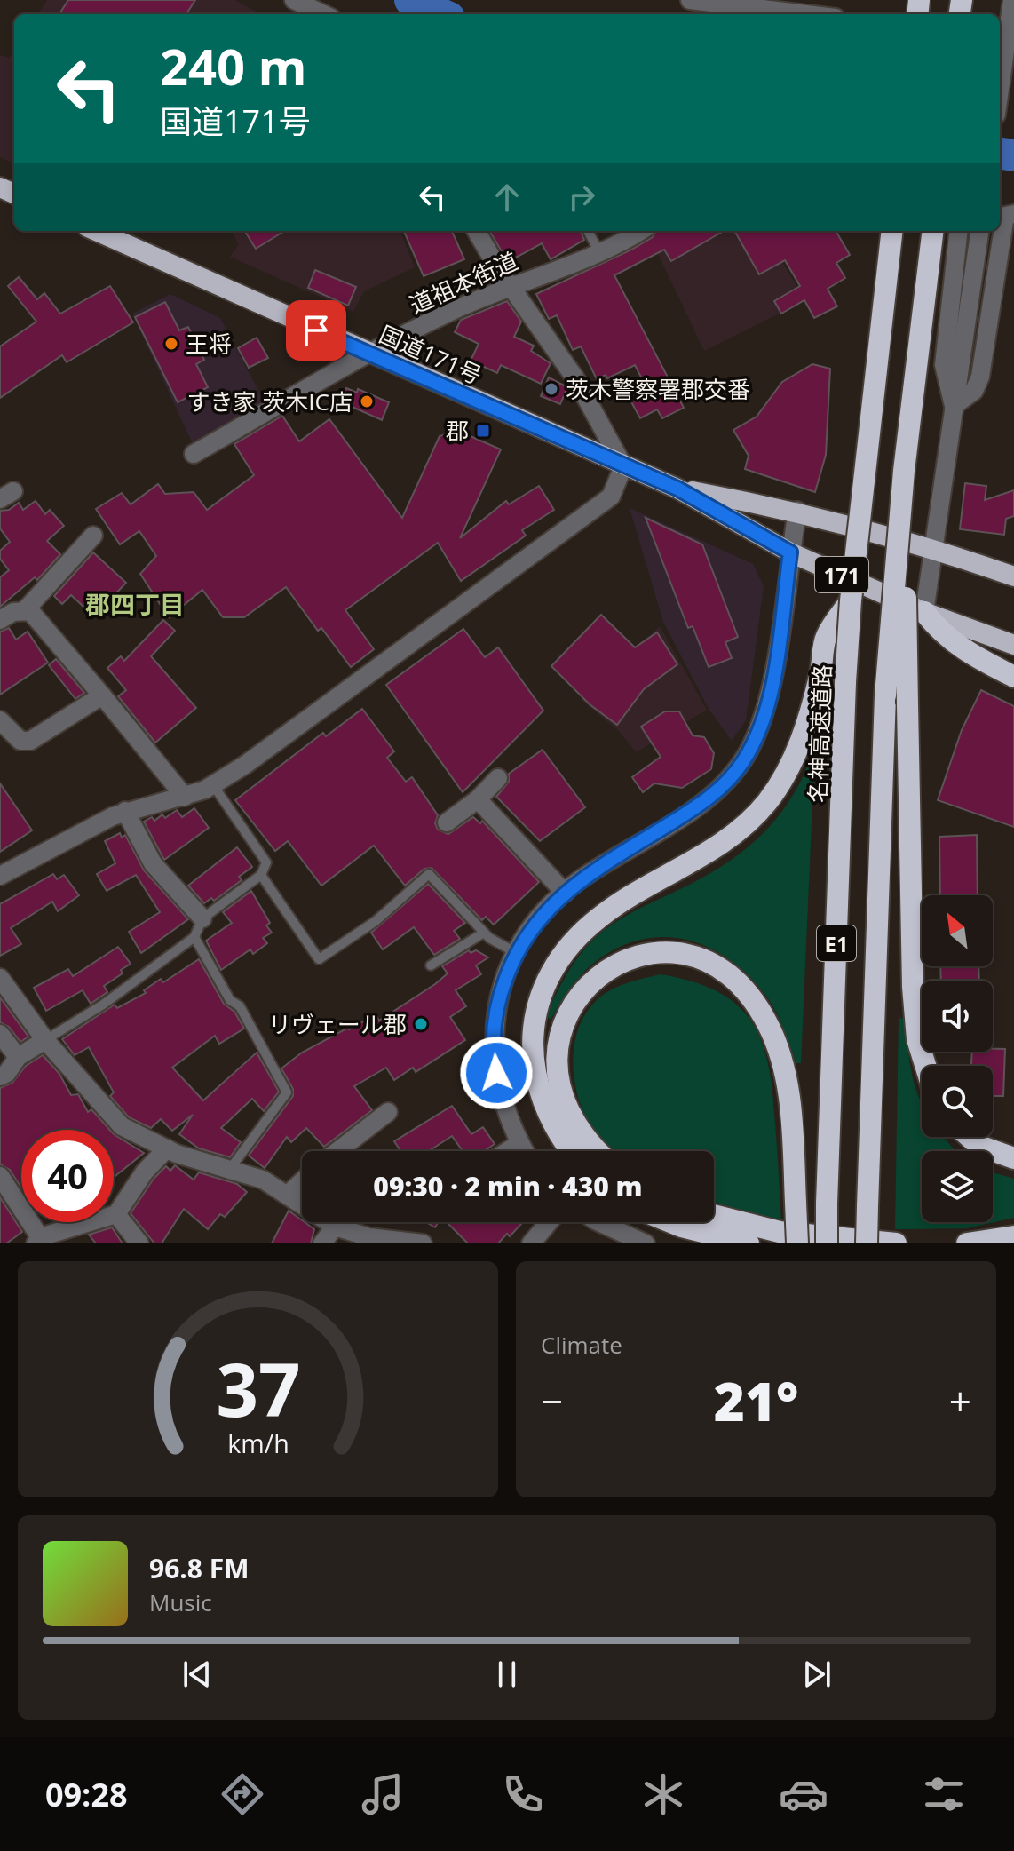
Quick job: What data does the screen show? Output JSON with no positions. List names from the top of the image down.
{
  "streets": {
    "highway": [
      "国道171号",
      "171",
      "名神高速道路",
      "E1"
    ],
    "street": ["道祖本街道"]
  },
  "crossings": [
    ["道祖本街道", "国道171号"]
  ],
  "districts": ["郡四丁目"],
  "places": {
    "other": [
      "王将",
      "茨木警察署郡交番",
      "すき家 茨木IC店",
      "リヴェール郡"
    ],
    "transit": ["郡"]
  },
  "north": "top left",
  "page": {
    "turn": ["240 m", "国道171号"],
    "limit": "40",
    "trip": "09:30 · 2 min · 430 m",
    "tile": "Climate",
    "heat": ["−", "21°", "+"],
    "song": ["96.8 FM", "Music"],
    "tabs": "09:28",
    "gauge": ["37", "km/h"]
  }
}
